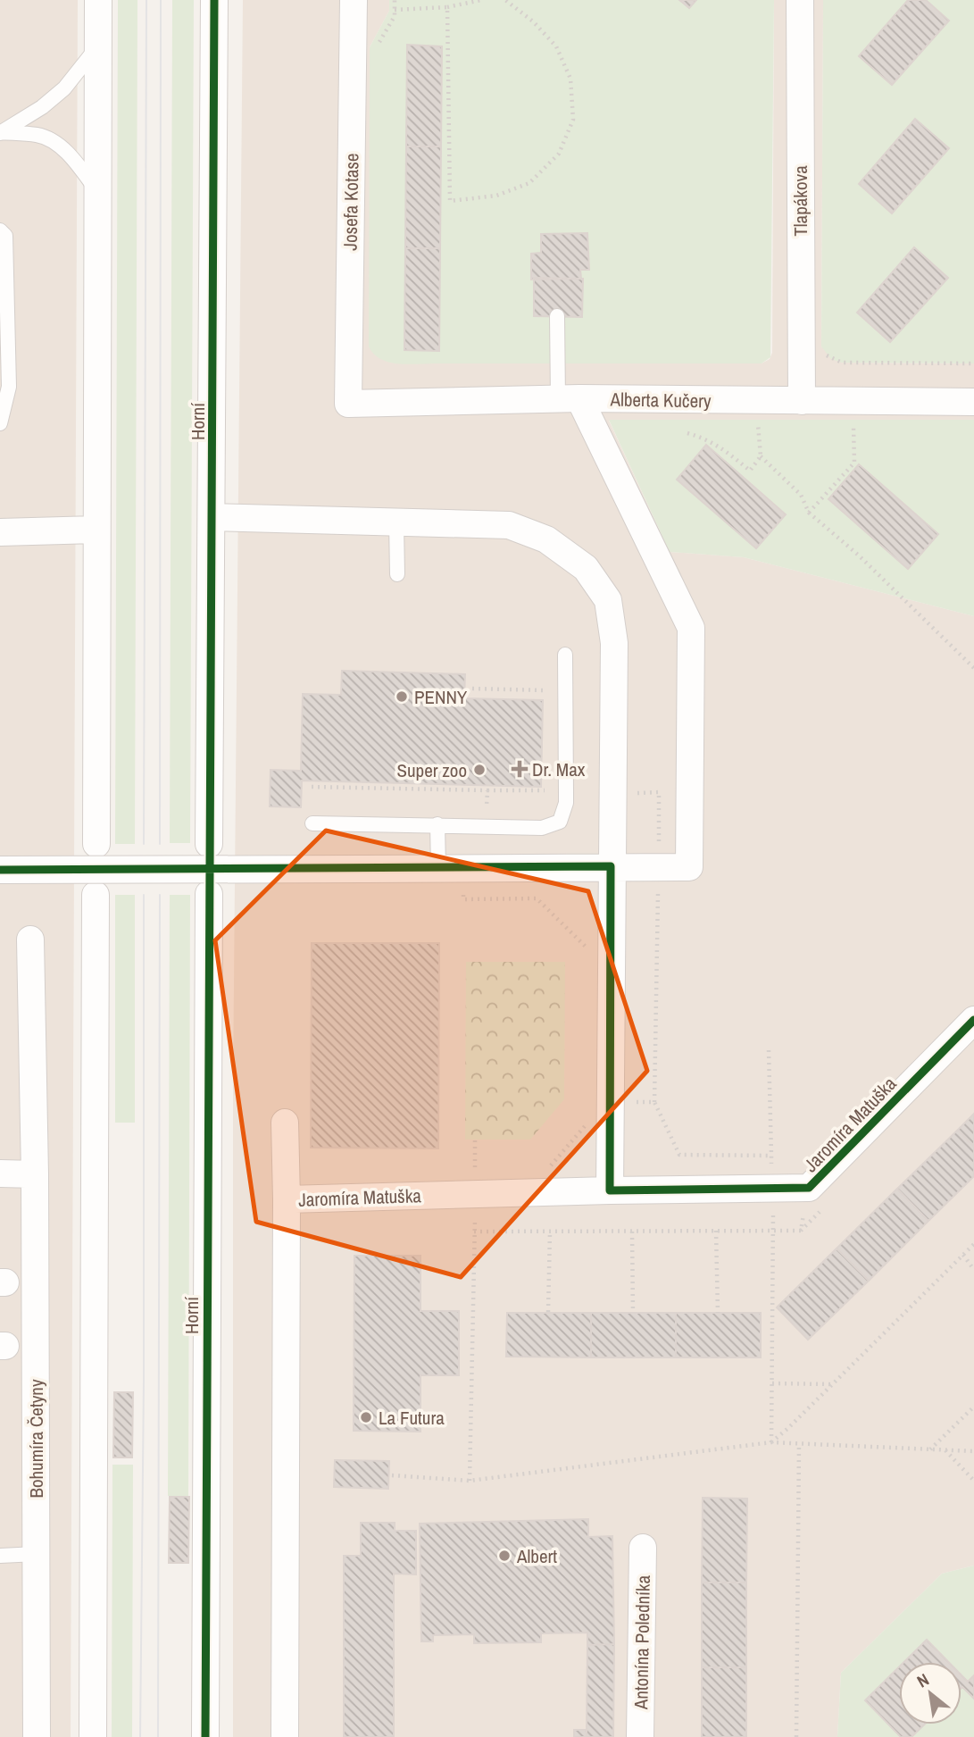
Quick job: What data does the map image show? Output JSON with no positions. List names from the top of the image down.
{
  "streets": {
    "street": [
      "Tlapákova",
      "Josefa Kotase",
      "Alberta Kučery",
      "Horní",
      "Jaromíra Matuška",
      "Bohumíra Četyny",
      "Antonína Poledníka"
    ]
  },
  "crossings": [
    ["Tlapákova", "Alberta Kučery"],
    ["Josefa Kotase", "Alberta Kučery"]
  ],
  "places": {
    "other": [
      "PENNY",
      "Super zoo",
      "La Futura",
      "Albert"
    ],
    "health": ["Dr. Max"]
  },
  "north": "top left"
}
